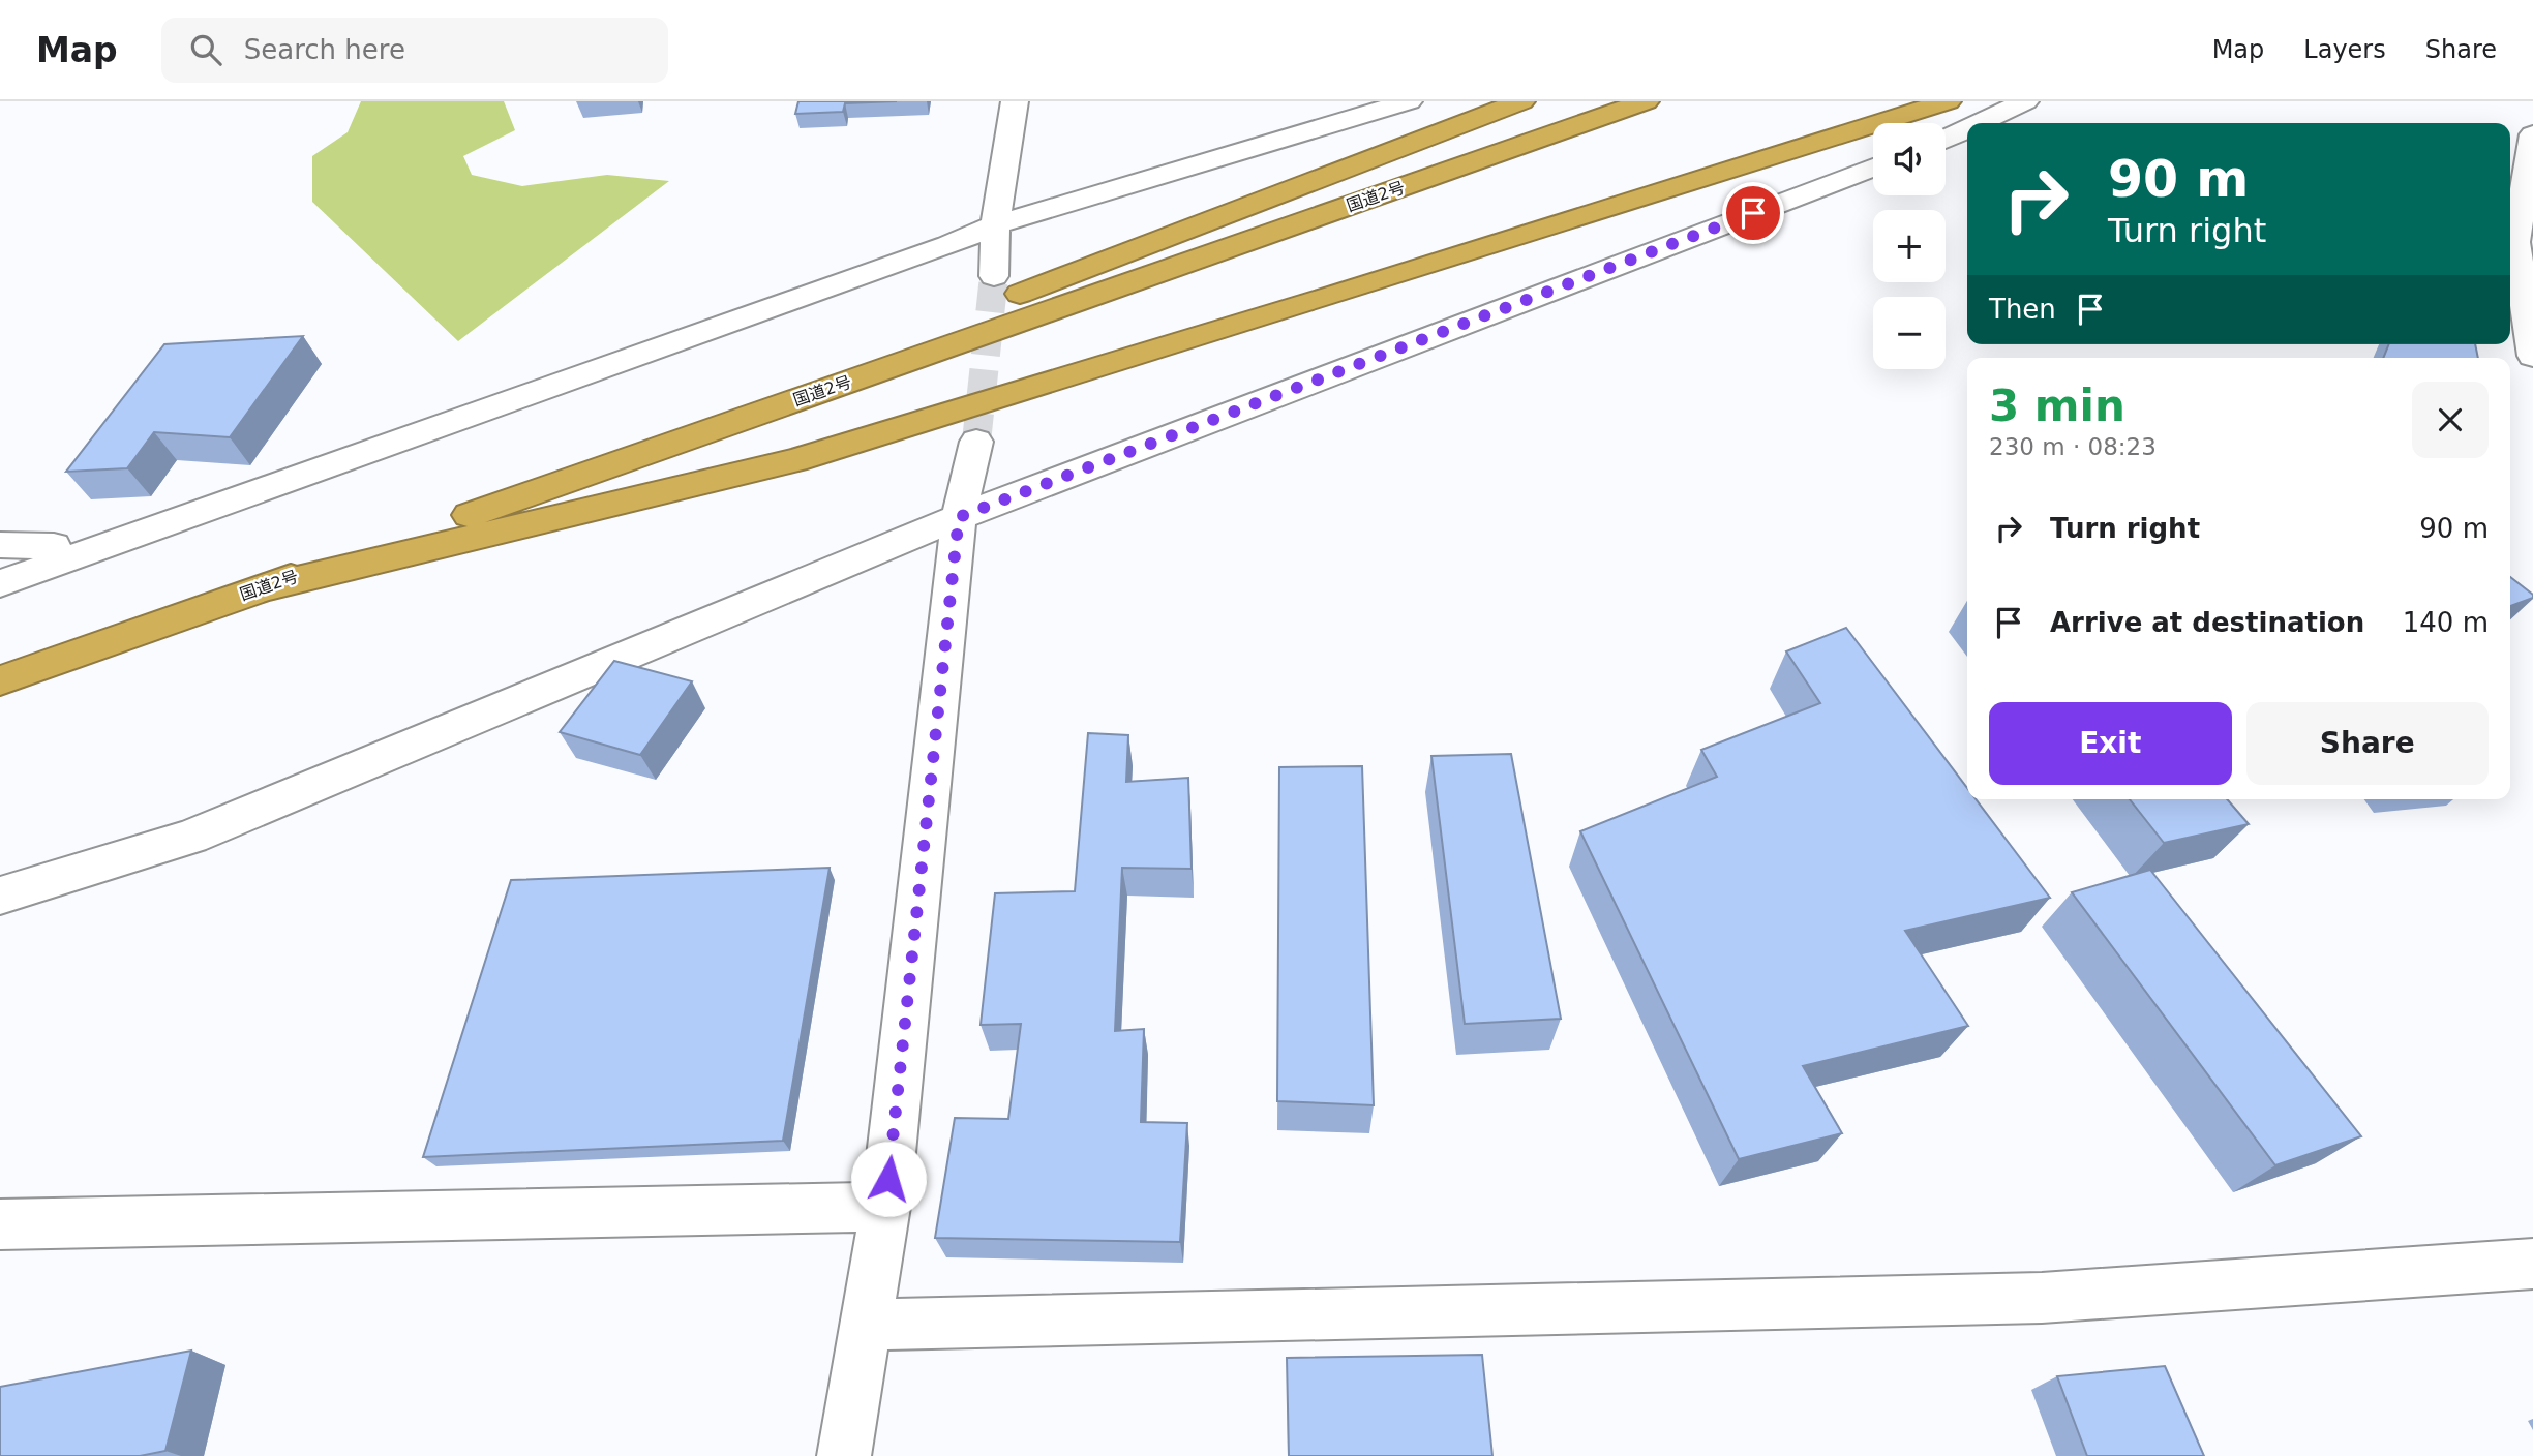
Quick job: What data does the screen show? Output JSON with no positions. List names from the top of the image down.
{
  "streets": {
    "highway": ["国道2号"]
  },
  "page": {
    "header": "Map",
    "search": "Search here",
    "nav": ["Map", "Layers", "Share"],
    "map_buttons": ["+", "−"],
    "turn": ["90 m", "Turn right"],
    "then": "Then",
    "heading": ["3 min", "230 m · 08:23"],
    "list": [
      {
        "name": "Turn right",
        "value": "90 m"
      },
      {
        "name": "Arrive at destination",
        "value": "140 m"
      }
    ],
    "buttons": ["Exit", "Share"]
  }
}
